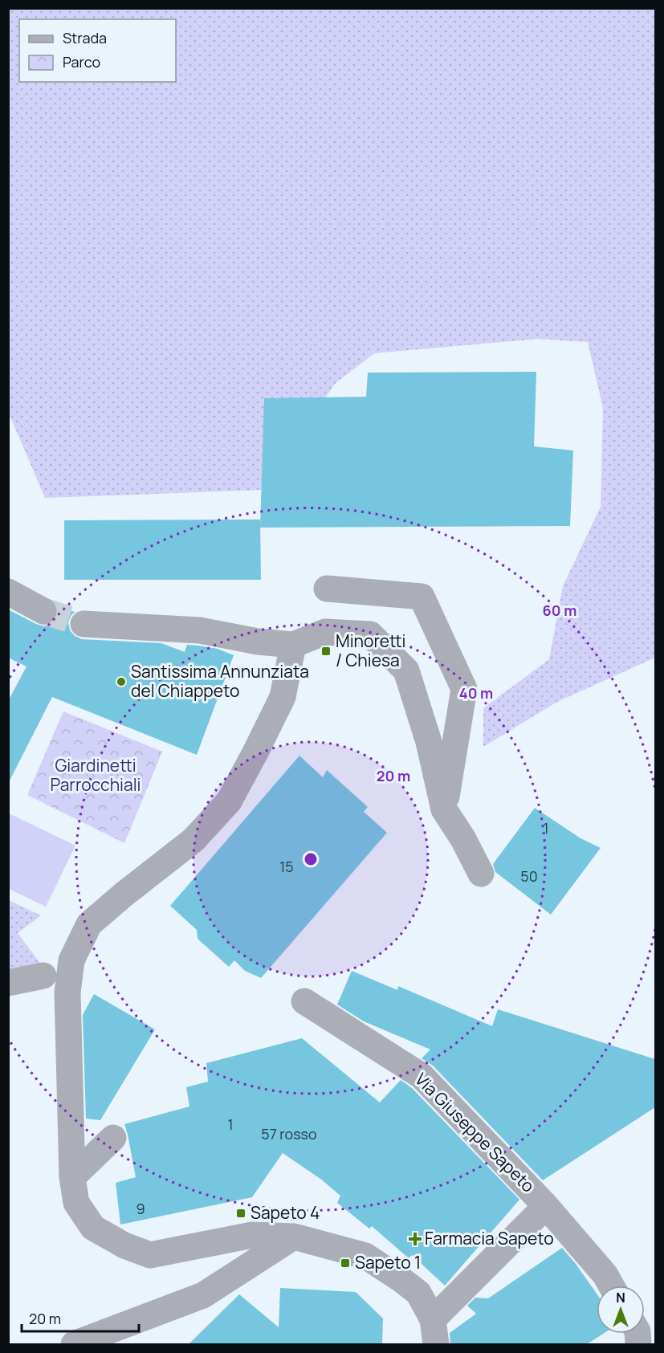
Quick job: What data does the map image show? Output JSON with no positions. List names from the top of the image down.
{
  "streets": {
    "street": ["Via Giuseppe Sapeto"]
  },
  "parks": ["Giardinetti Parrocchiali"],
  "places": {
    "transit": ["Minoretti / Chiesa", "Sapeto 4", "Sapeto 1"],
    "other": ["Santissima Annunziata del Chiappeto"],
    "health": ["Farmacia Sapeto"]
  },
  "house_numbers": [
    "1",
    "15",
    "50",
    "1",
    "57 rosso",
    "9"
  ],
  "legend": ["Strada", "Parco"],
  "scale_bar": "20 m",
  "north": "top",
  "rings": ["60 m", "40 m", "20 m"]
}
